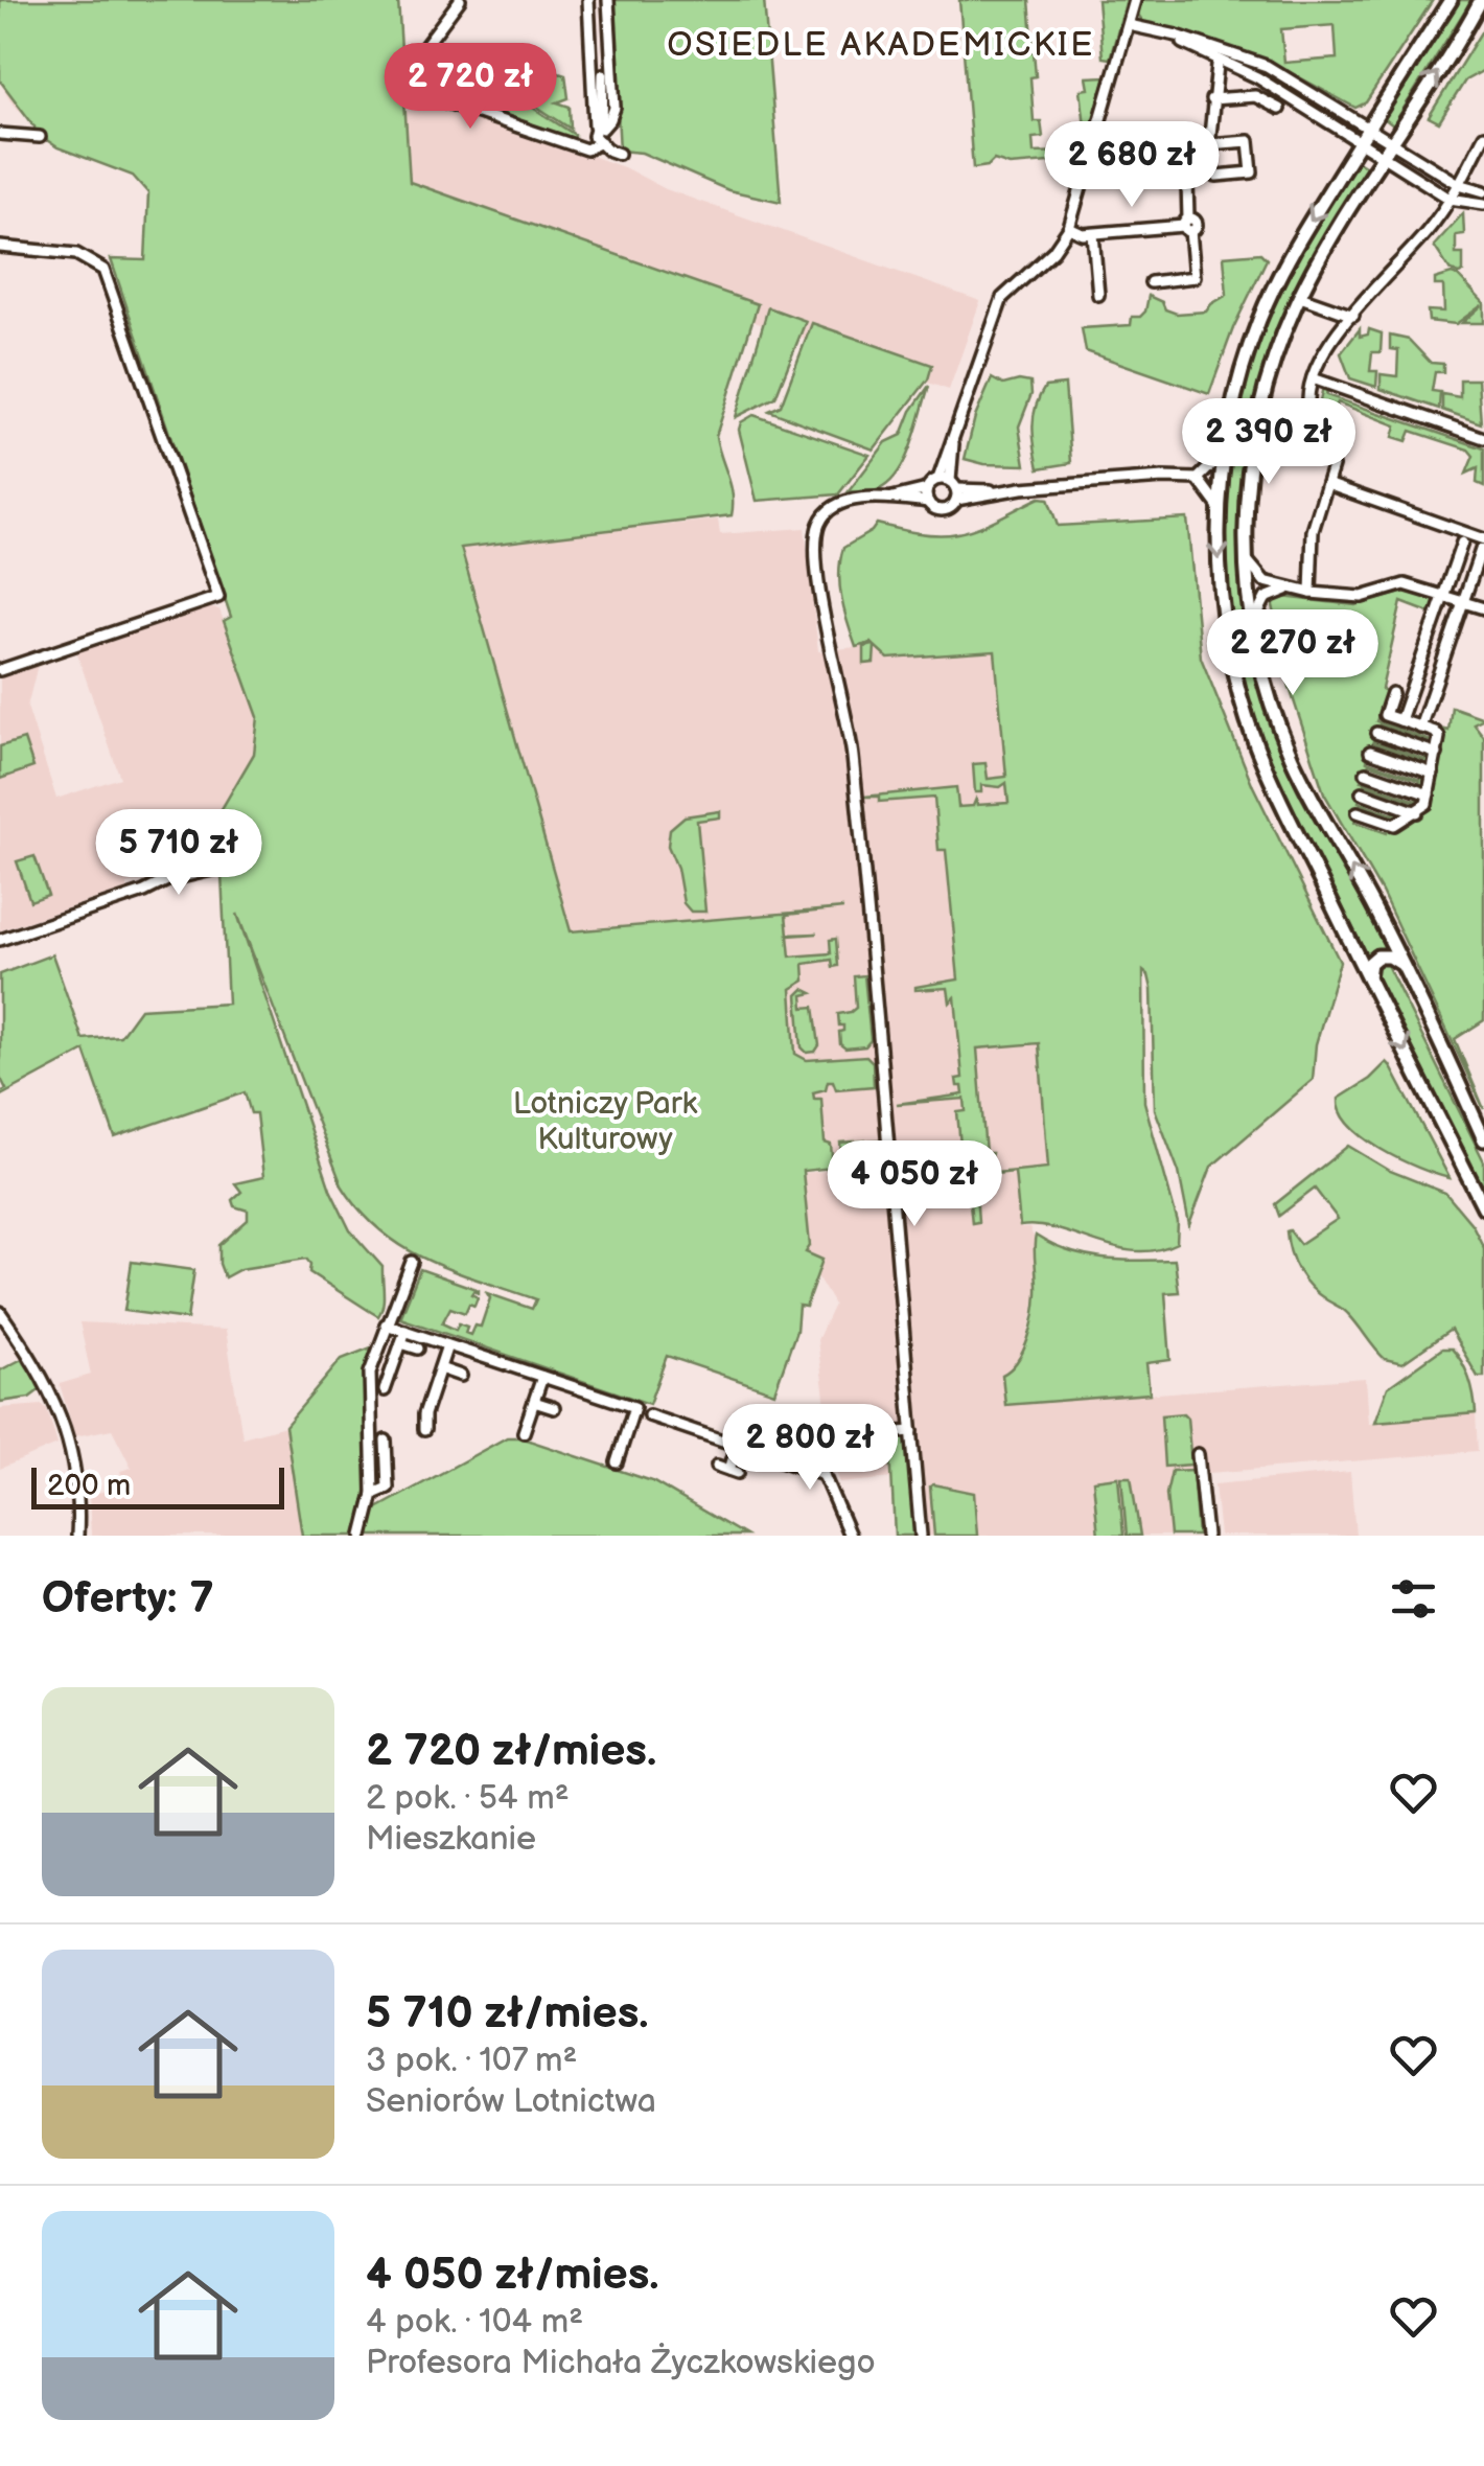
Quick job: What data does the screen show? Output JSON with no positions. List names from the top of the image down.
{
  "districts": ["OSIEDLE AKADEMICKIE"],
  "parks": ["Lotniczy Park Kulturowy"],
  "scale_bar": "200 m",
  "page": {
    "price": [
      "2 720 zł",
      "2 680 zł",
      "2 390 zł",
      "2 270 zł",
      "5 710 zł",
      "4 050 zł",
      "2 800 zł"
    ],
    "scale": "200 m",
    "heading": "Oferty: 7",
    "list": [
      {
        "name": "2 720 zł/mies.",
        "note": "2 pok. · 54 m² · Mieszkanie"
      },
      {
        "name": "5 710 zł/mies.",
        "note": "3 pok. · 107 m² · Seniorów Lotnictwa"
      },
      {
        "name": "4 050 zł/mies.",
        "note": "4 pok. · 104 m² · Profesora Michała Życzkowskiego"
      }
    ]
  }
}
